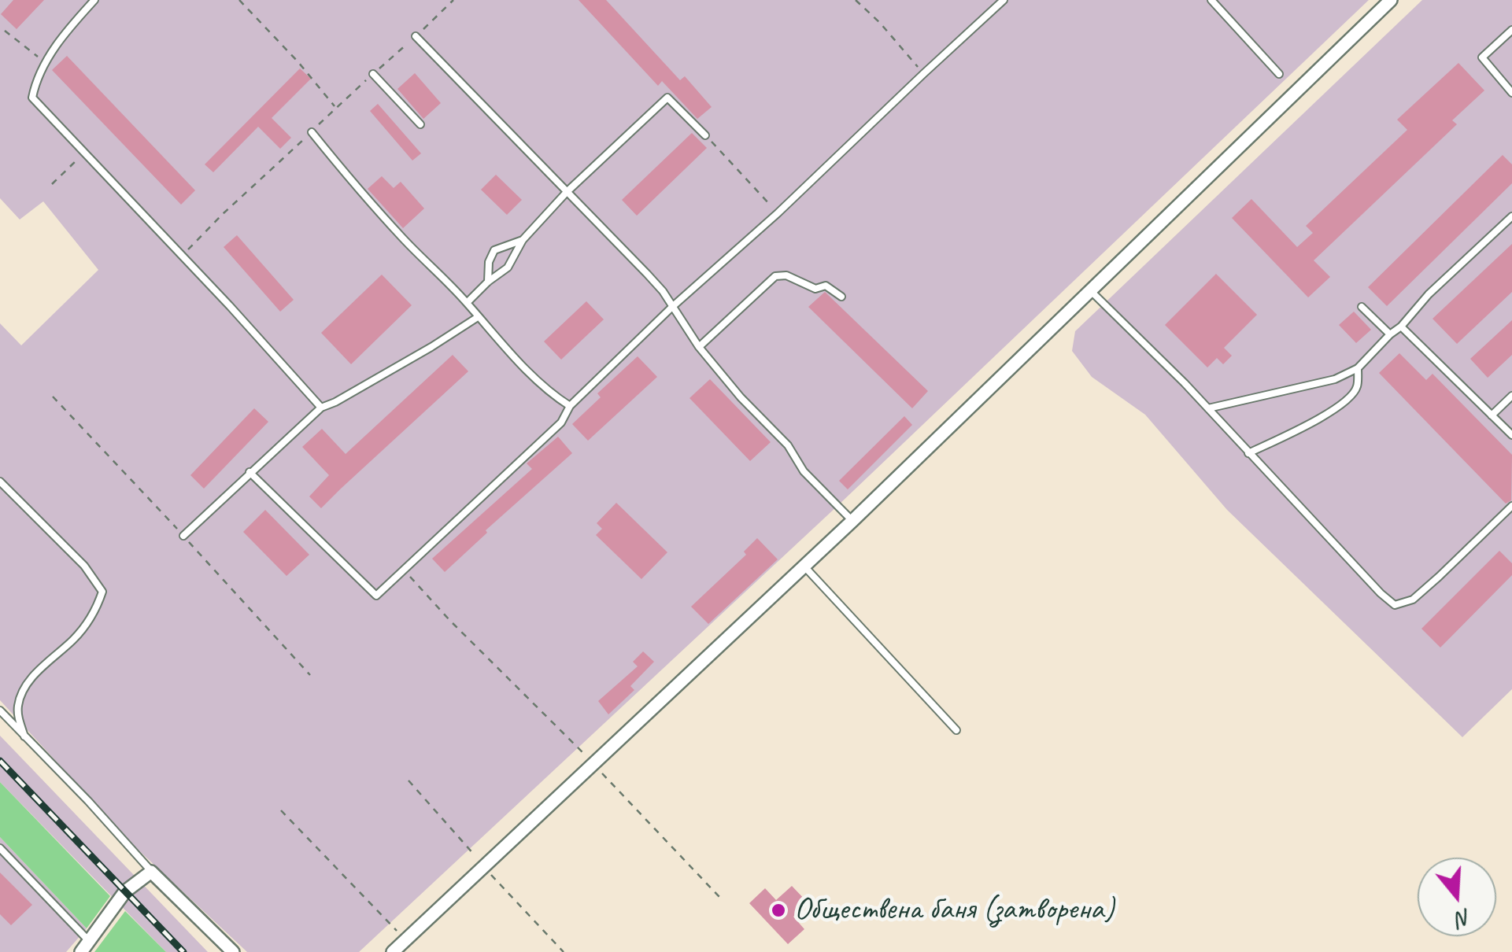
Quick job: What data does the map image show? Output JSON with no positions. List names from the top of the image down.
{
  "places": ["Обществена баня (затворена)"],
  "north": "bottom"
}
